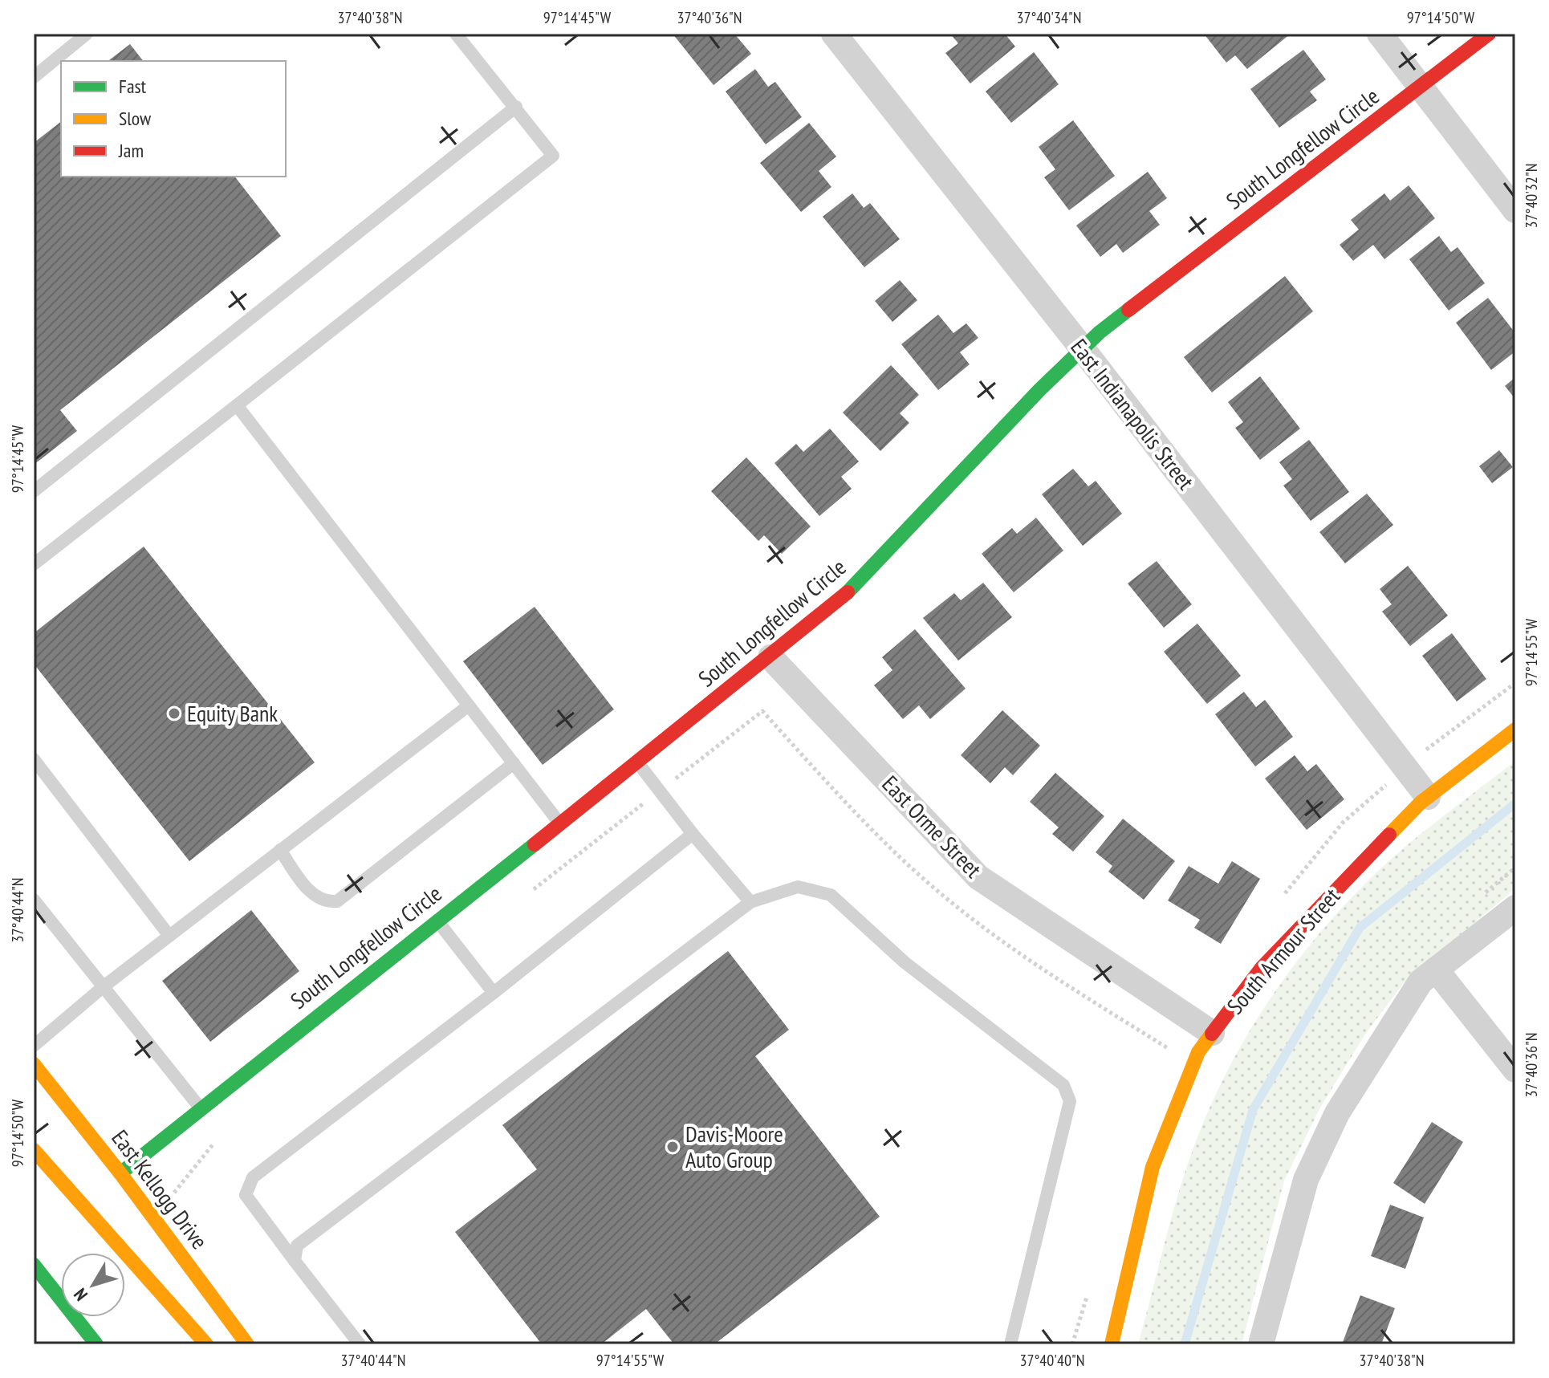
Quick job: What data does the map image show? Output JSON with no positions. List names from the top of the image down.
{
  "streets": {
    "main road": ["South Longfellow Circle", "South Armour Street", "East Kellogg Drive"],
    "street": ["East Indianapolis Street", "East Orme Street"]
  },
  "crossings": [
    ["South Longfellow Circle", "East Indianapolis Street"],
    ["South Longfellow Circle", "East Orme Street"],
    ["South Longfellow Circle", "East Kellogg Drive"],
    ["East Indianapolis Street", "South Armour Street"],
    ["East Orme Street", "South Armour Street"]
  ],
  "places": ["Equity Bank", "Davis-Moore Auto Group"],
  "legend": ["Fast", "Slow", "Jam"],
  "north": "bottom left",
  "coordinates": [
    "37°40'38\"N",
    "97°14'45\"W",
    "37°40'36\"N",
    "37°40'34\"N",
    "97°14'50\"W",
    "37°40'32\"N",
    "97°14'55\"W",
    "37°40'44\"N",
    "37°40'40\"N"
  ]
}
